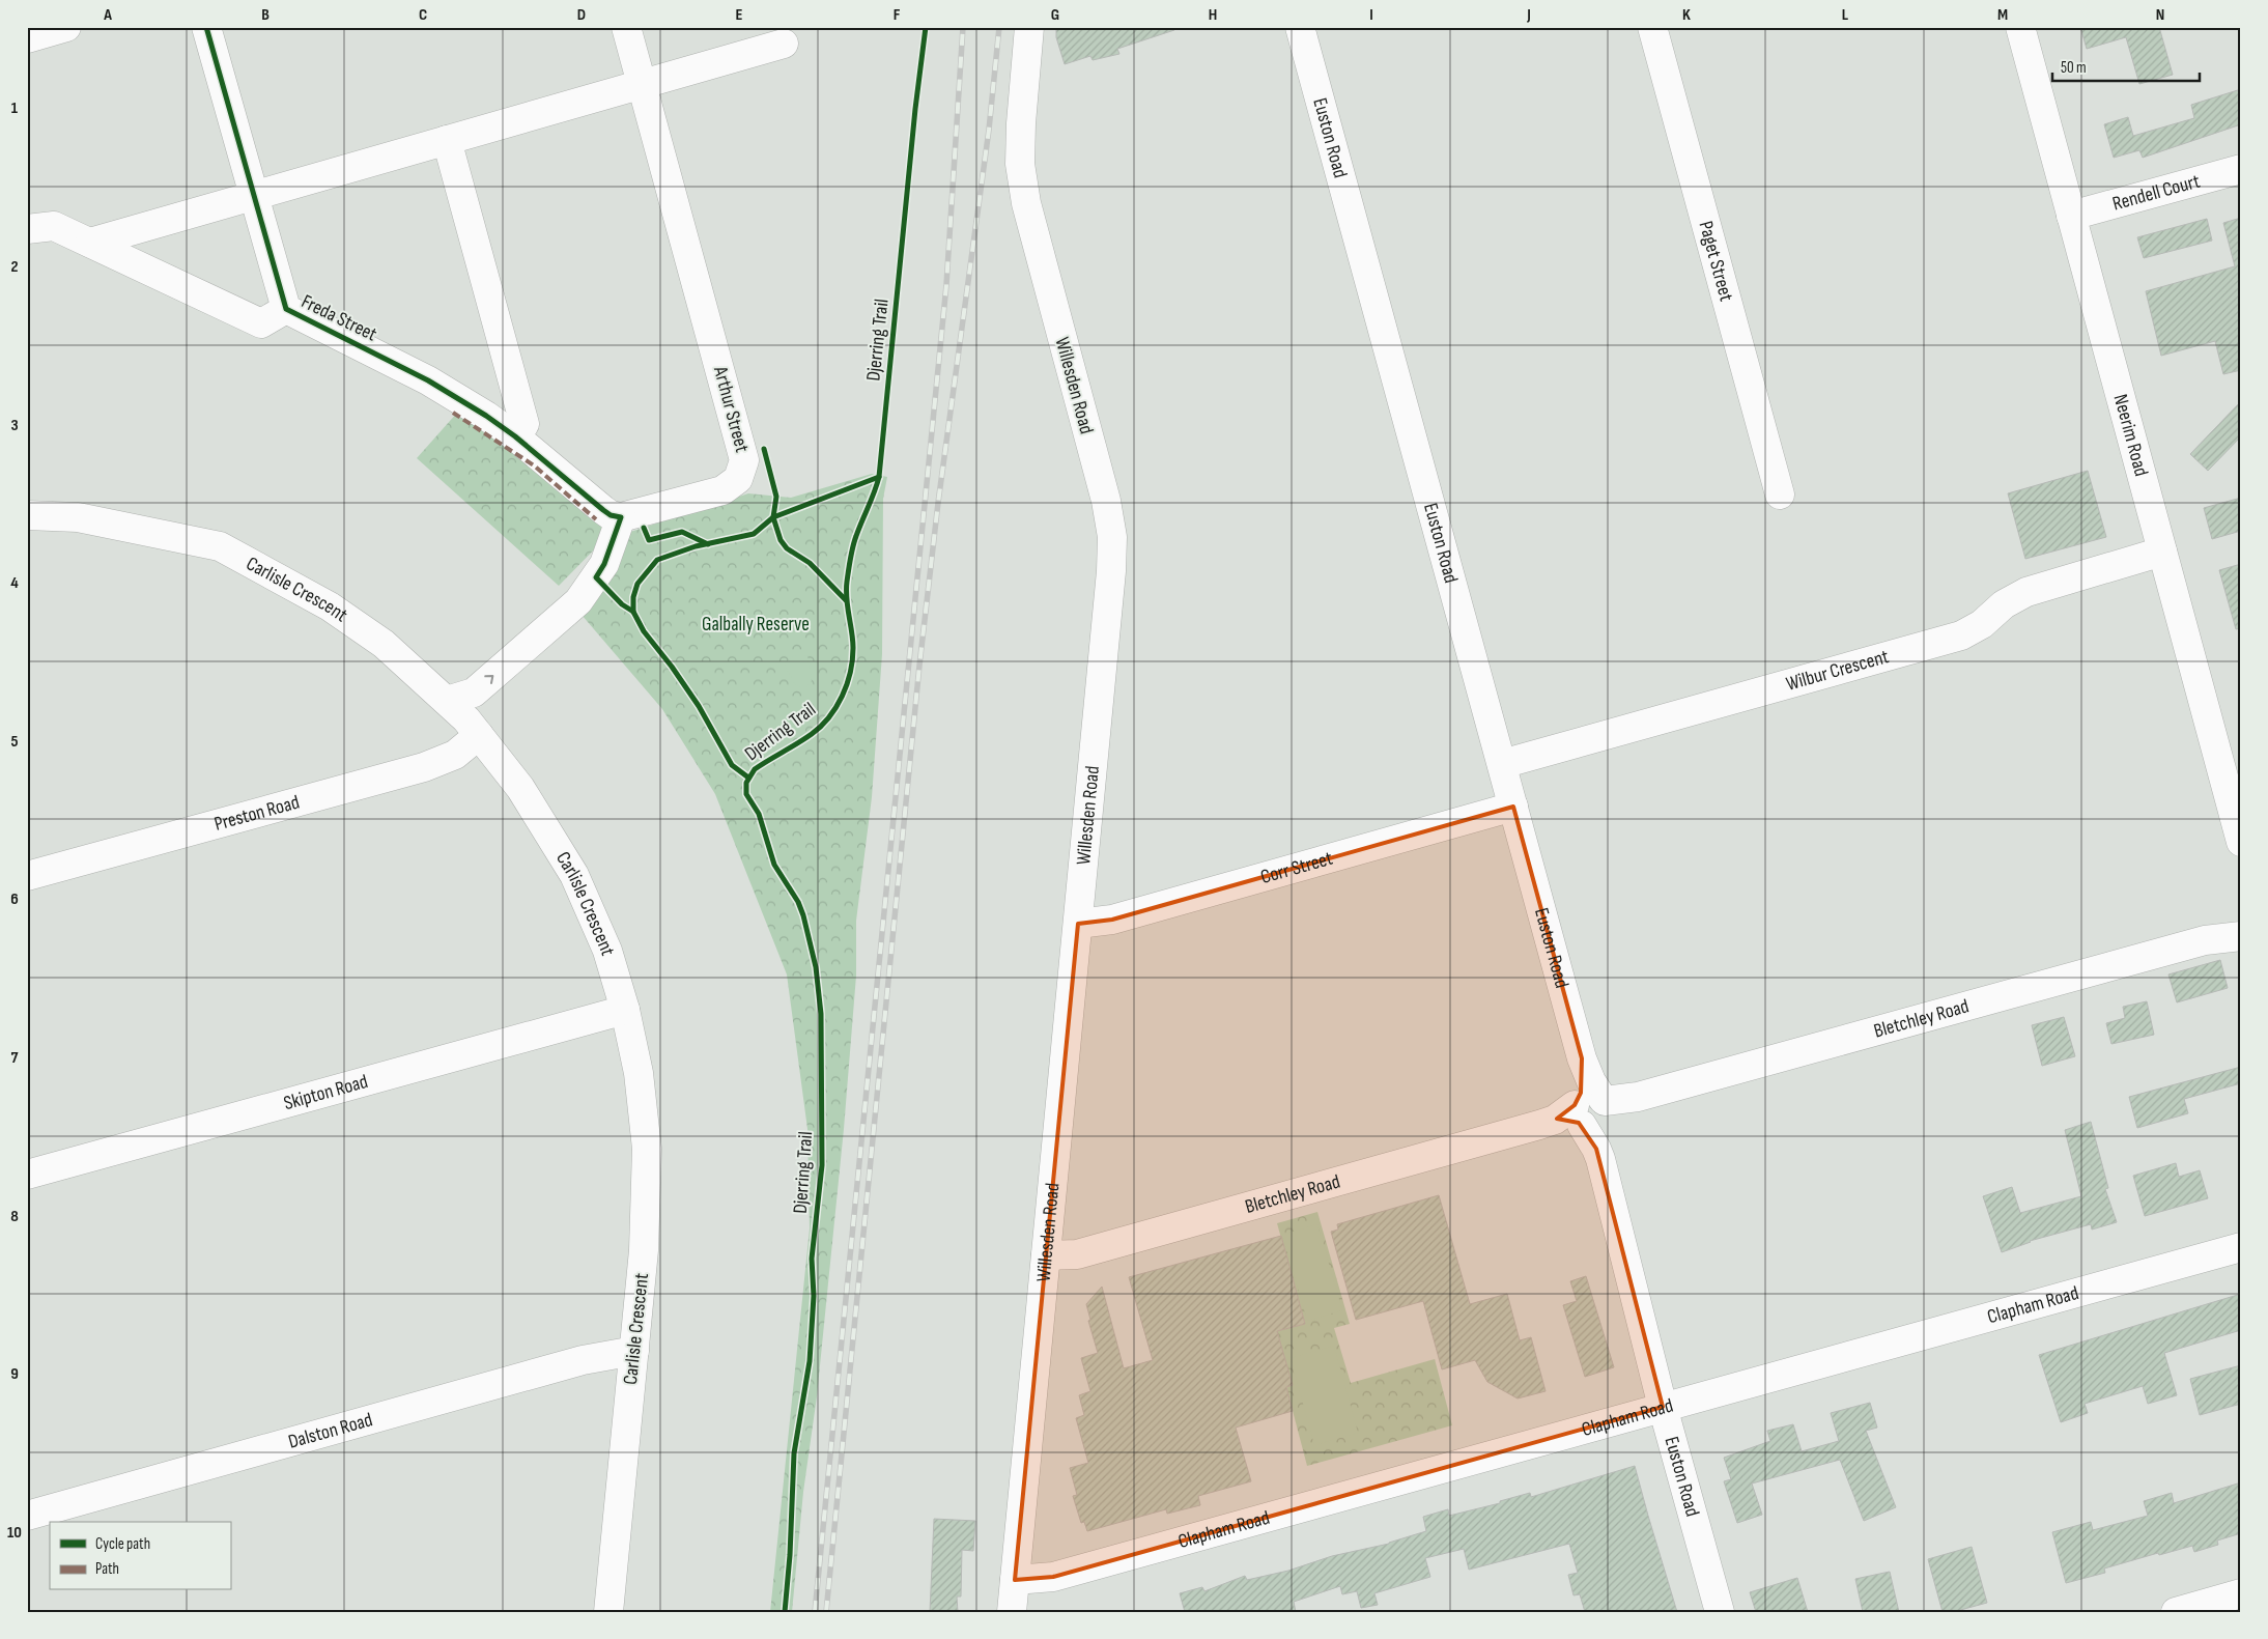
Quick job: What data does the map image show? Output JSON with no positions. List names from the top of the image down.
{
  "streets": {
    "street": [
      "Euston Road",
      "Rendell Court",
      "Paget Street",
      "Freda Street",
      "Willesden Road",
      "Arthur Street",
      "Neerim Road",
      "Carlisle Crescent",
      "Wilbur Crescent",
      "Preston Road",
      "Corr Street",
      "Bletchley Road",
      "Skipton Road",
      "Clapham Road",
      "Dalston Road"
    ],
    "cycle path": ["Djerring Trail"]
  },
  "crossings": [
    ["Euston Road", "Wilbur Crescent"],
    ["Euston Road", "Corr Street"],
    ["Euston Road", "Bletchley Road"],
    ["Euston Road", "Clapham Road"],
    ["Rendell Court", "Neerim Road"],
    ["Freda Street", "Arthur Street"],
    ["Willesden Road", "Corr Street"],
    ["Willesden Road", "Bletchley Road"],
    ["Willesden Road", "Clapham Road"],
    ["Neerim Road", "Wilbur Crescent"],
    ["Carlisle Crescent", "Preston Road"],
    ["Carlisle Crescent", "Skipton Road"],
    ["Carlisle Crescent", "Dalston Road"]
  ],
  "parks": ["Galbally Reserve"],
  "legend": ["Cycle path", "Path"],
  "scale_bar": "50 m",
  "grid": {
    "columns": [
      "A",
      "B",
      "C",
      "D",
      "E",
      "F",
      "G",
      "H",
      "I",
      "J",
      "K",
      "L",
      "M",
      "N"
    ],
    "rows": [
      "1",
      "2",
      "3",
      "4",
      "5",
      "6",
      "7",
      "8",
      "9",
      "10"
    ]
  }
}
